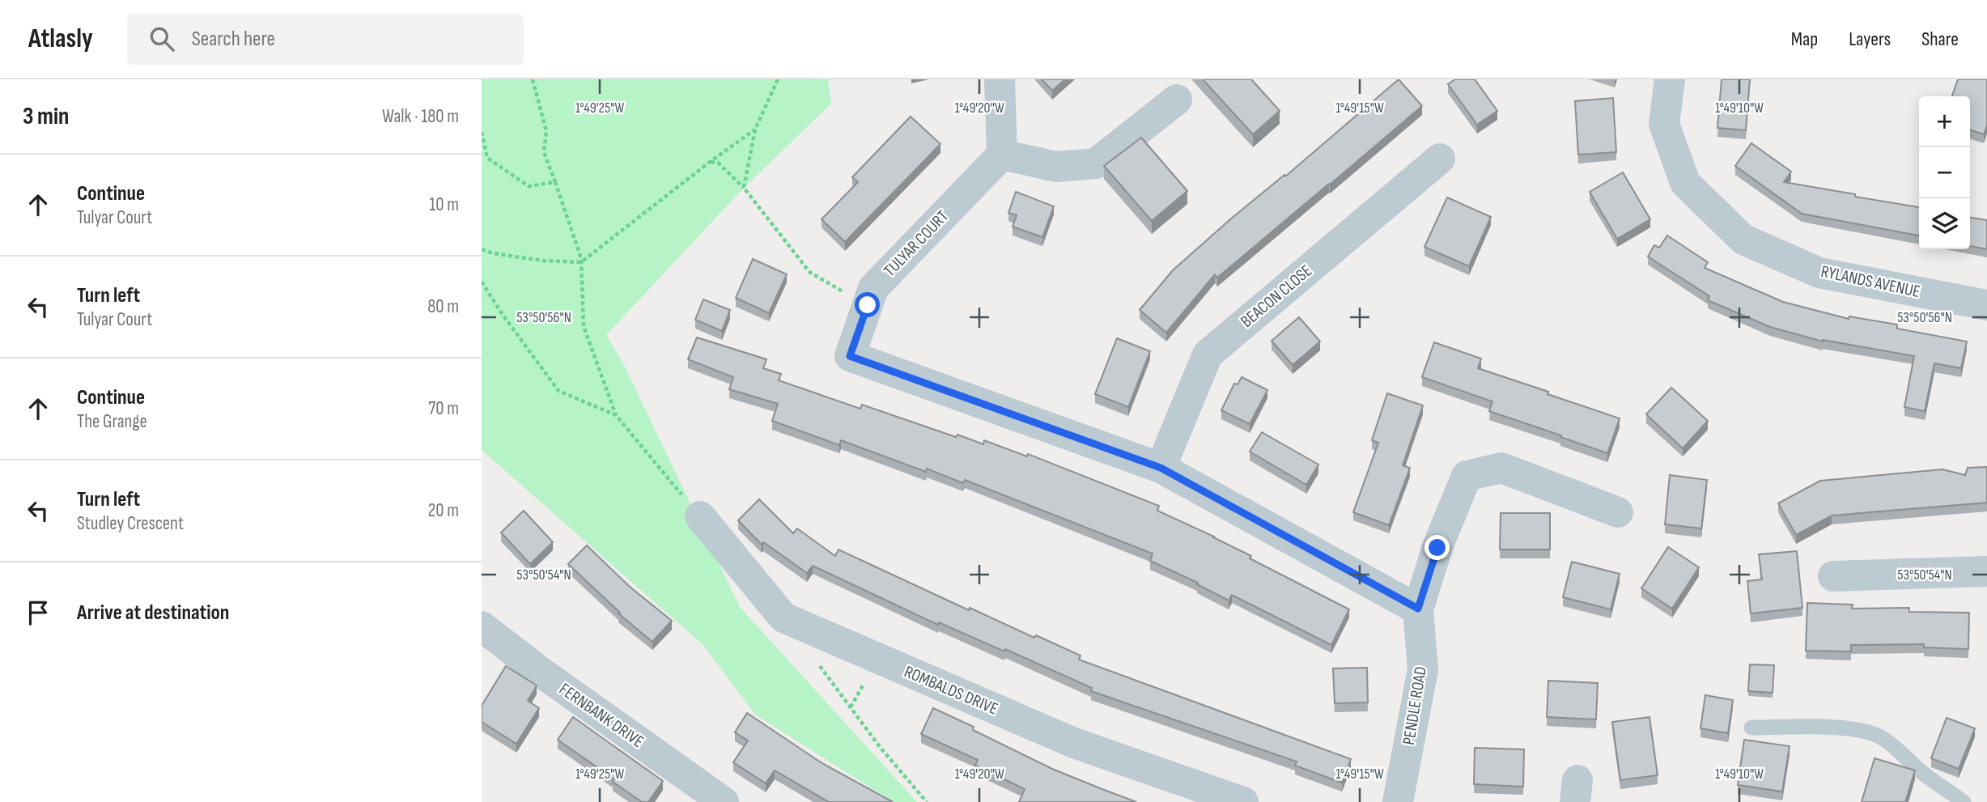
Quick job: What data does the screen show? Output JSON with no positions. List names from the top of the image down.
{
  "streets": {
    "street": [
      "TULYAR COURT",
      "RYLANDS AVENUE",
      "BEACON CLOSE",
      "ROMBALDS DRIVE",
      "PENDLE ROAD",
      "FERNBANK DRIVE"
    ]
  },
  "crossings": [
    ["TULYAR COURT", "BEACON CLOSE"]
  ],
  "page": {
    "header": "Atlasly",
    "search": "Search here",
    "nav": ["Map", "Layers", "Share"],
    "heading": ["3 min", "Walk · 180 m"],
    "map_buttons": ["+", "−"],
    "list": [
      ["Continue", "Tulyar Court", "10 m"],
      ["Turn left", "Tulyar Court", "80 m"],
      ["Continue", "The Grange", "70 m"],
      ["Turn left", "Studley Crescent", "20 m"],
      "Arrive at destination"
    ]
  },
  "coordinates": [
    "1°49'25\"W",
    "1°49'20\"W",
    "1°49'15\"W",
    "1°49'10\"W",
    "53°50'56\"N",
    "53°50'54\"N"
  ]
}
